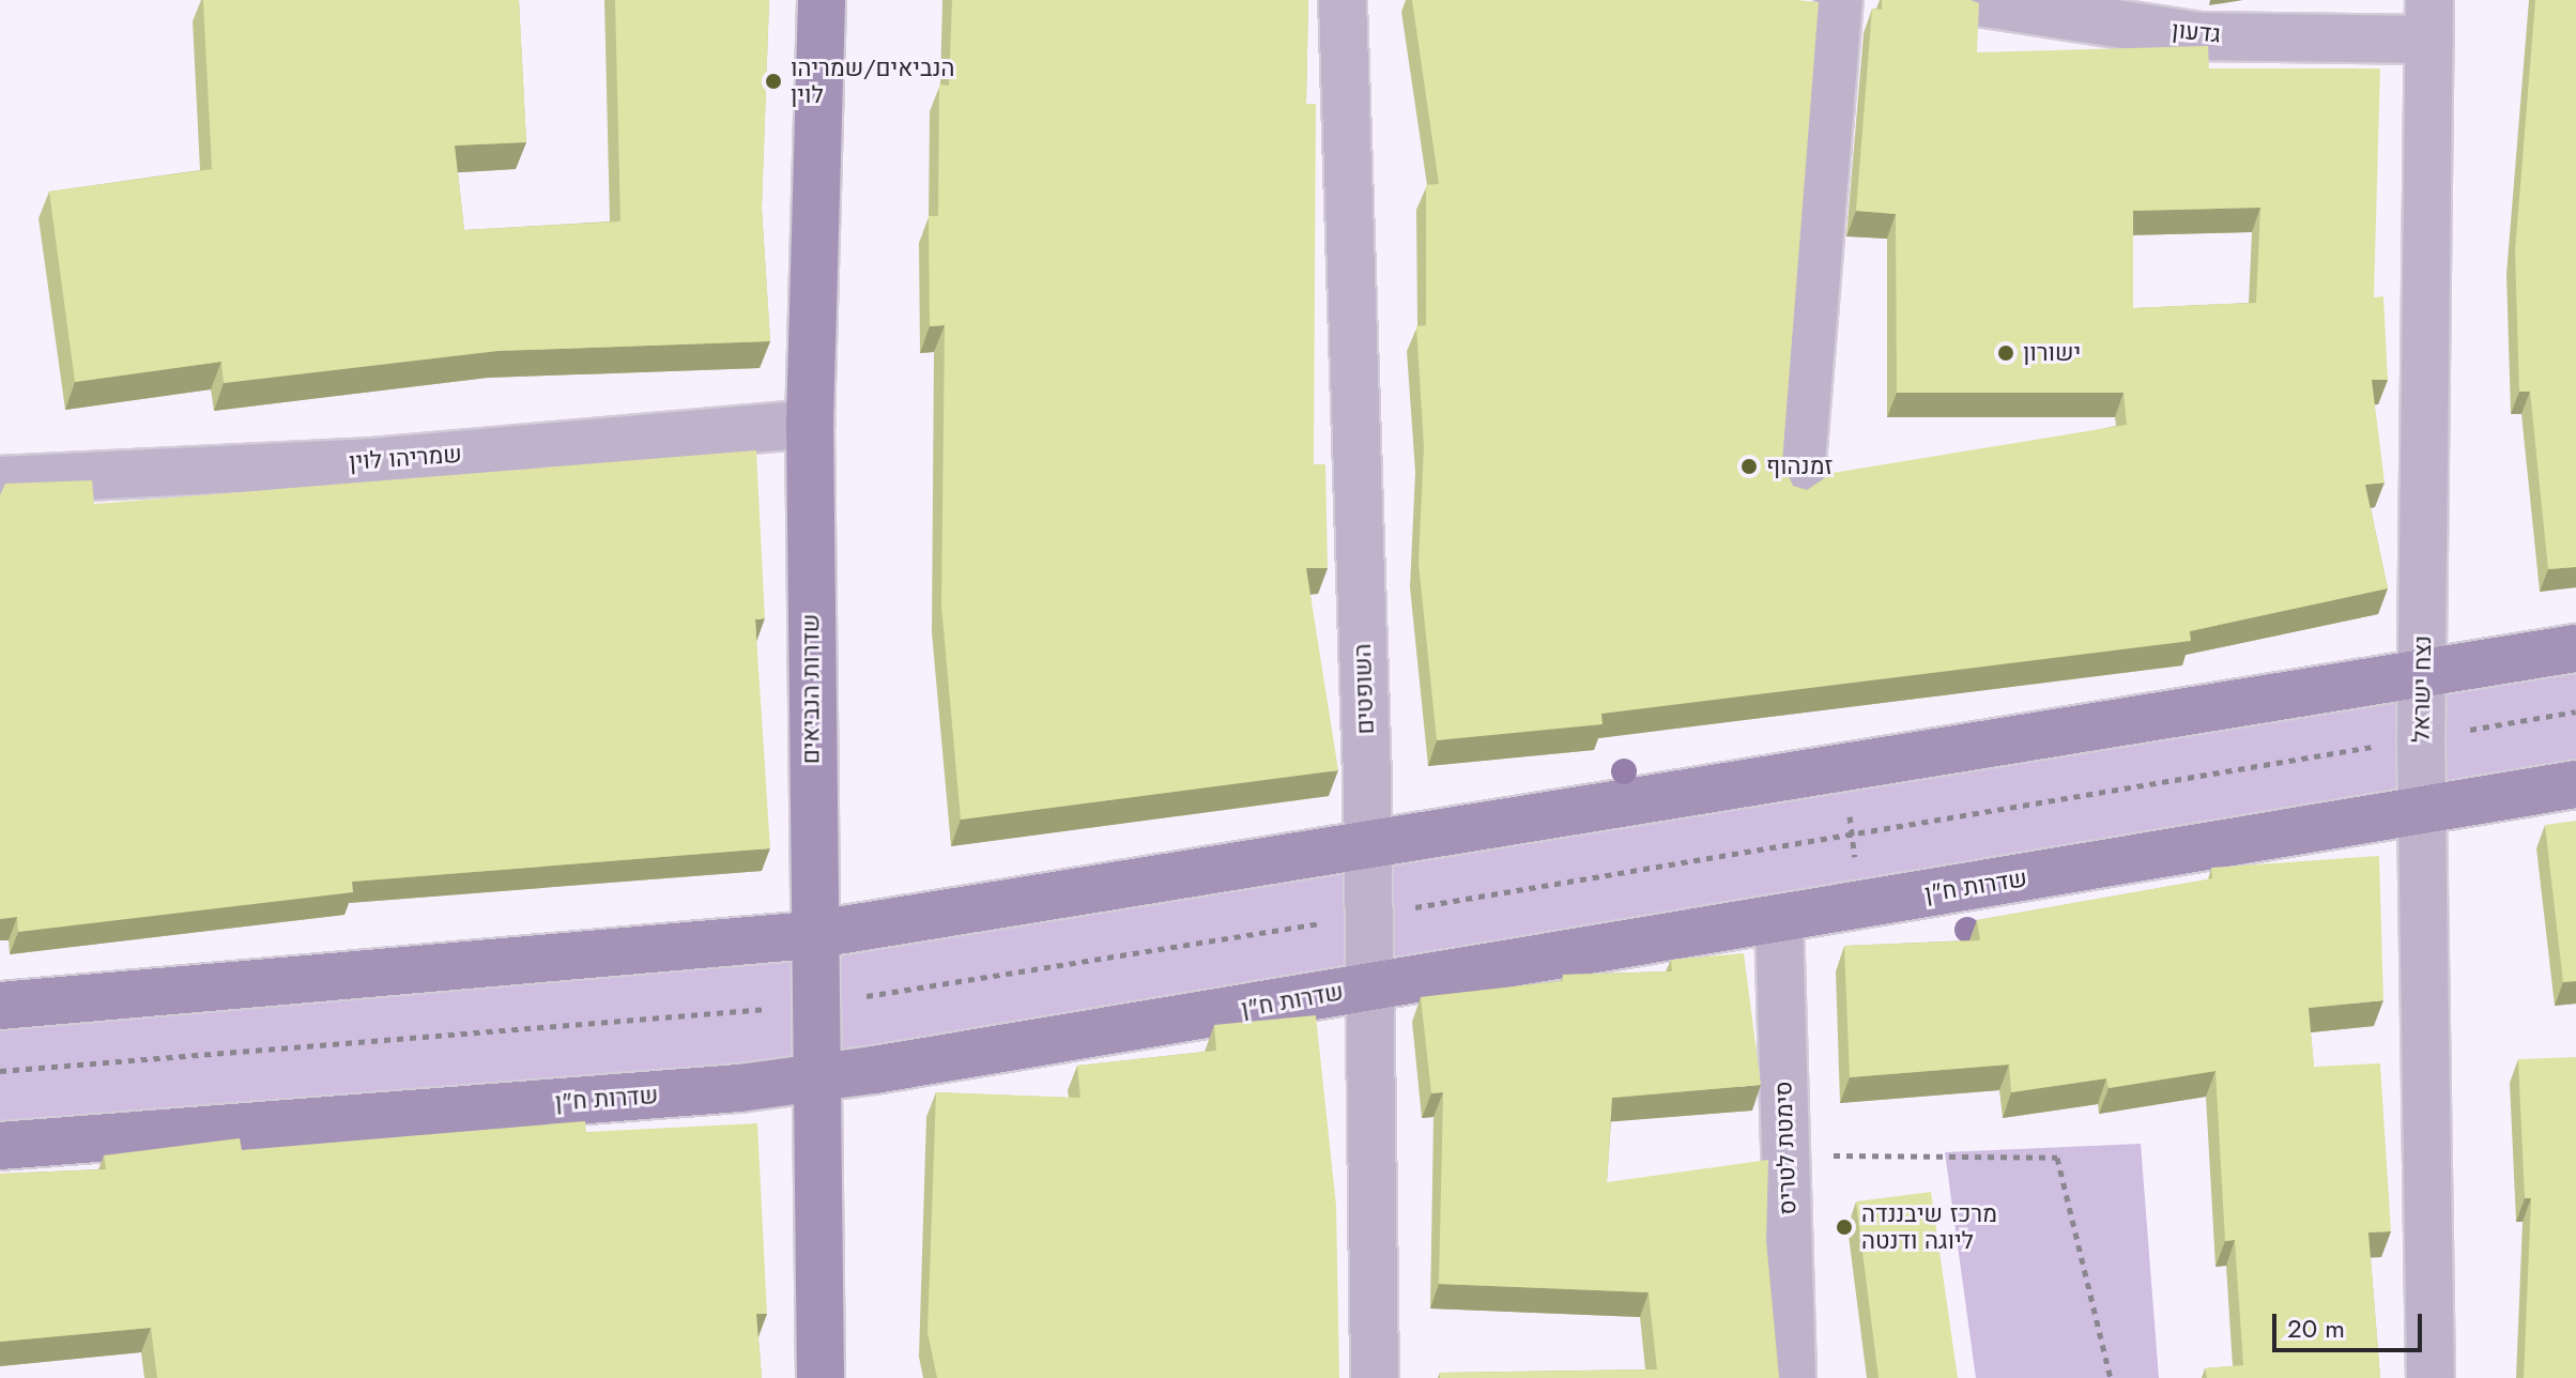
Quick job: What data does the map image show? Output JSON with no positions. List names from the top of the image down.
{
  "streets": {
    "street": [
      "גדעון",
      "שמריהו לוין",
      "שדרות הנביאים",
      "השופטים",
      "נצח ישראל",
      "שדרות ח\"ן",
      "סימטת לטריס"
    ]
  },
  "crossings": [
    ["גדעון", "נצח ישראל"],
    ["שמריהו לוין", "שדרות הנביאים"],
    ["שדרות הנביאים", "שדרות ח\"ן"],
    ["השופטים", "שדרות ח\"ן"],
    ["נצח ישראל", "שדרות ח\"ן"],
    ["שדרות ח\"ן", "סימטת לטריס"]
  ],
  "places": [
    "הנביאים/שמריהו לוין",
    "ישורון",
    "זמנהוף",
    "מרכז שיבננדה ליוגה ודנטה"
  ],
  "scale_bar": "20 m"
}
